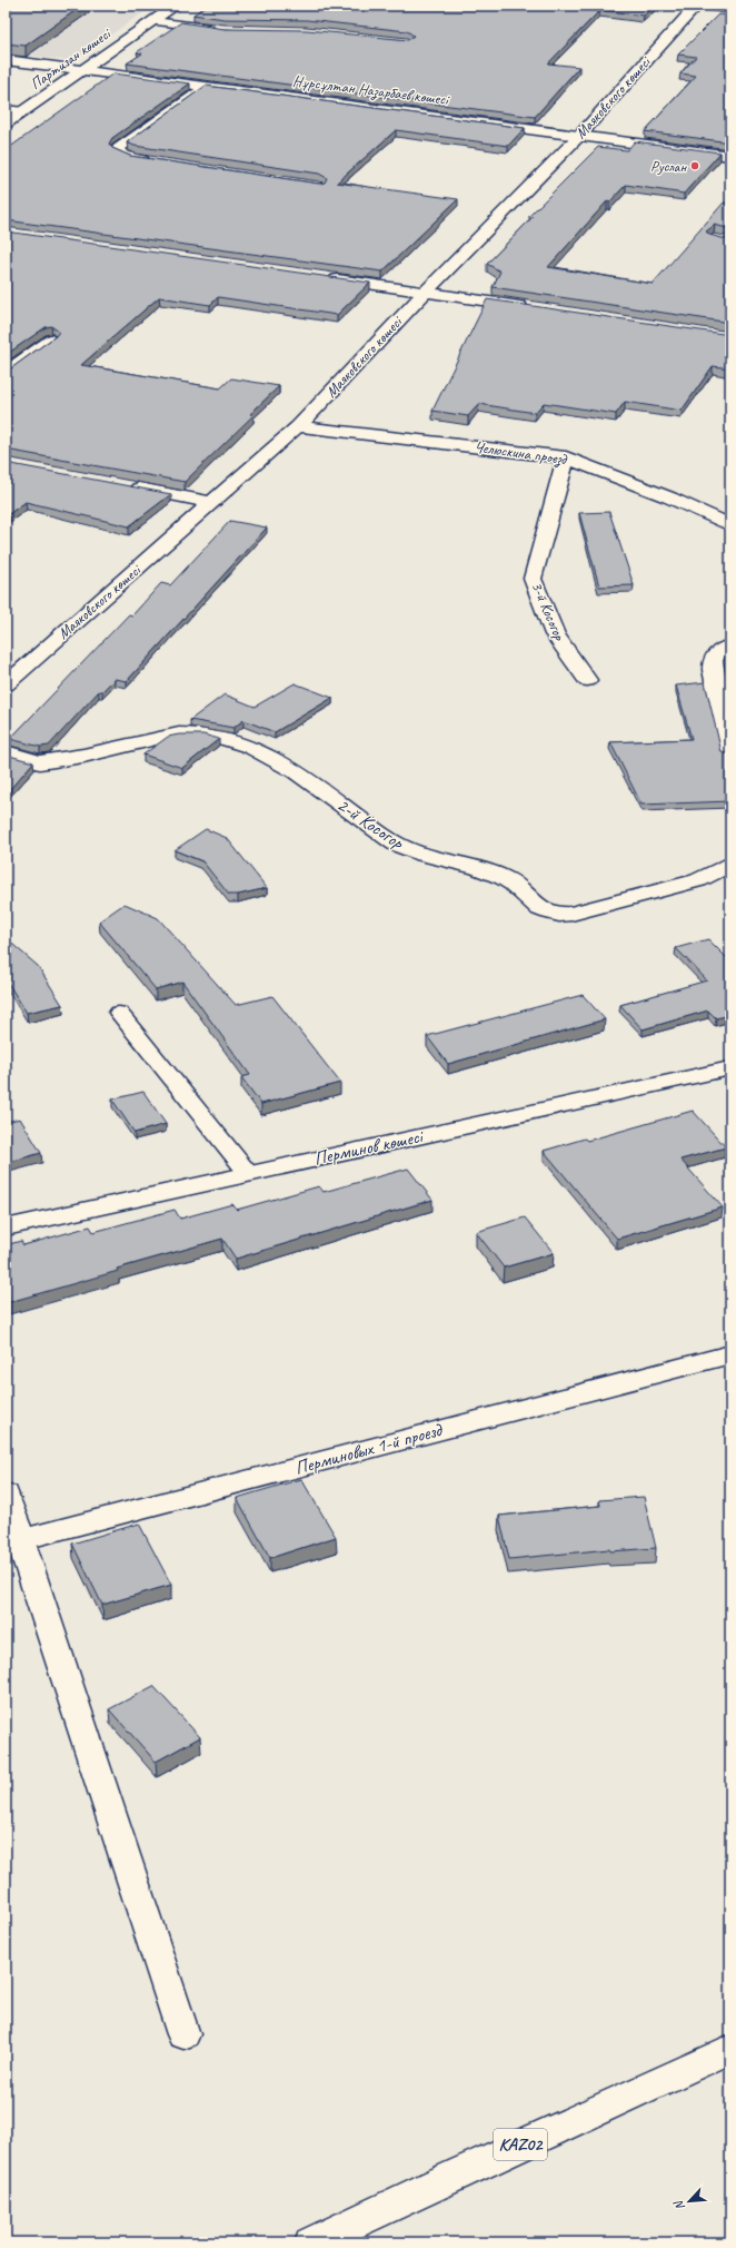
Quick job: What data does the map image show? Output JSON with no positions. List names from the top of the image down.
{
  "streets": {
    "main road": [
      "Партизан көшесі",
      "Нұрсұлтан Назарбаев көшесі",
      "Маяковского көшесі",
      "Челюскина проезд",
      "3-й Косогор",
      "2-й Косогор",
      "Перминов көшесі",
      "Перминовых 1-й проезд",
      "KAZ02"
    ]
  },
  "crossings": [
    ["Партизан көшесі", "Нұрсұлтан Назарбаев көшесі"],
    ["Нұрсұлтан Назарбаев көшесі", "Маяковского көшесі"],
    ["Маяковского көшесі", "Челюскина проезд"],
    ["Челюскина проезд", "3-й Косогор"]
  ],
  "places": ["Руслан"],
  "north": "bottom left"
}
